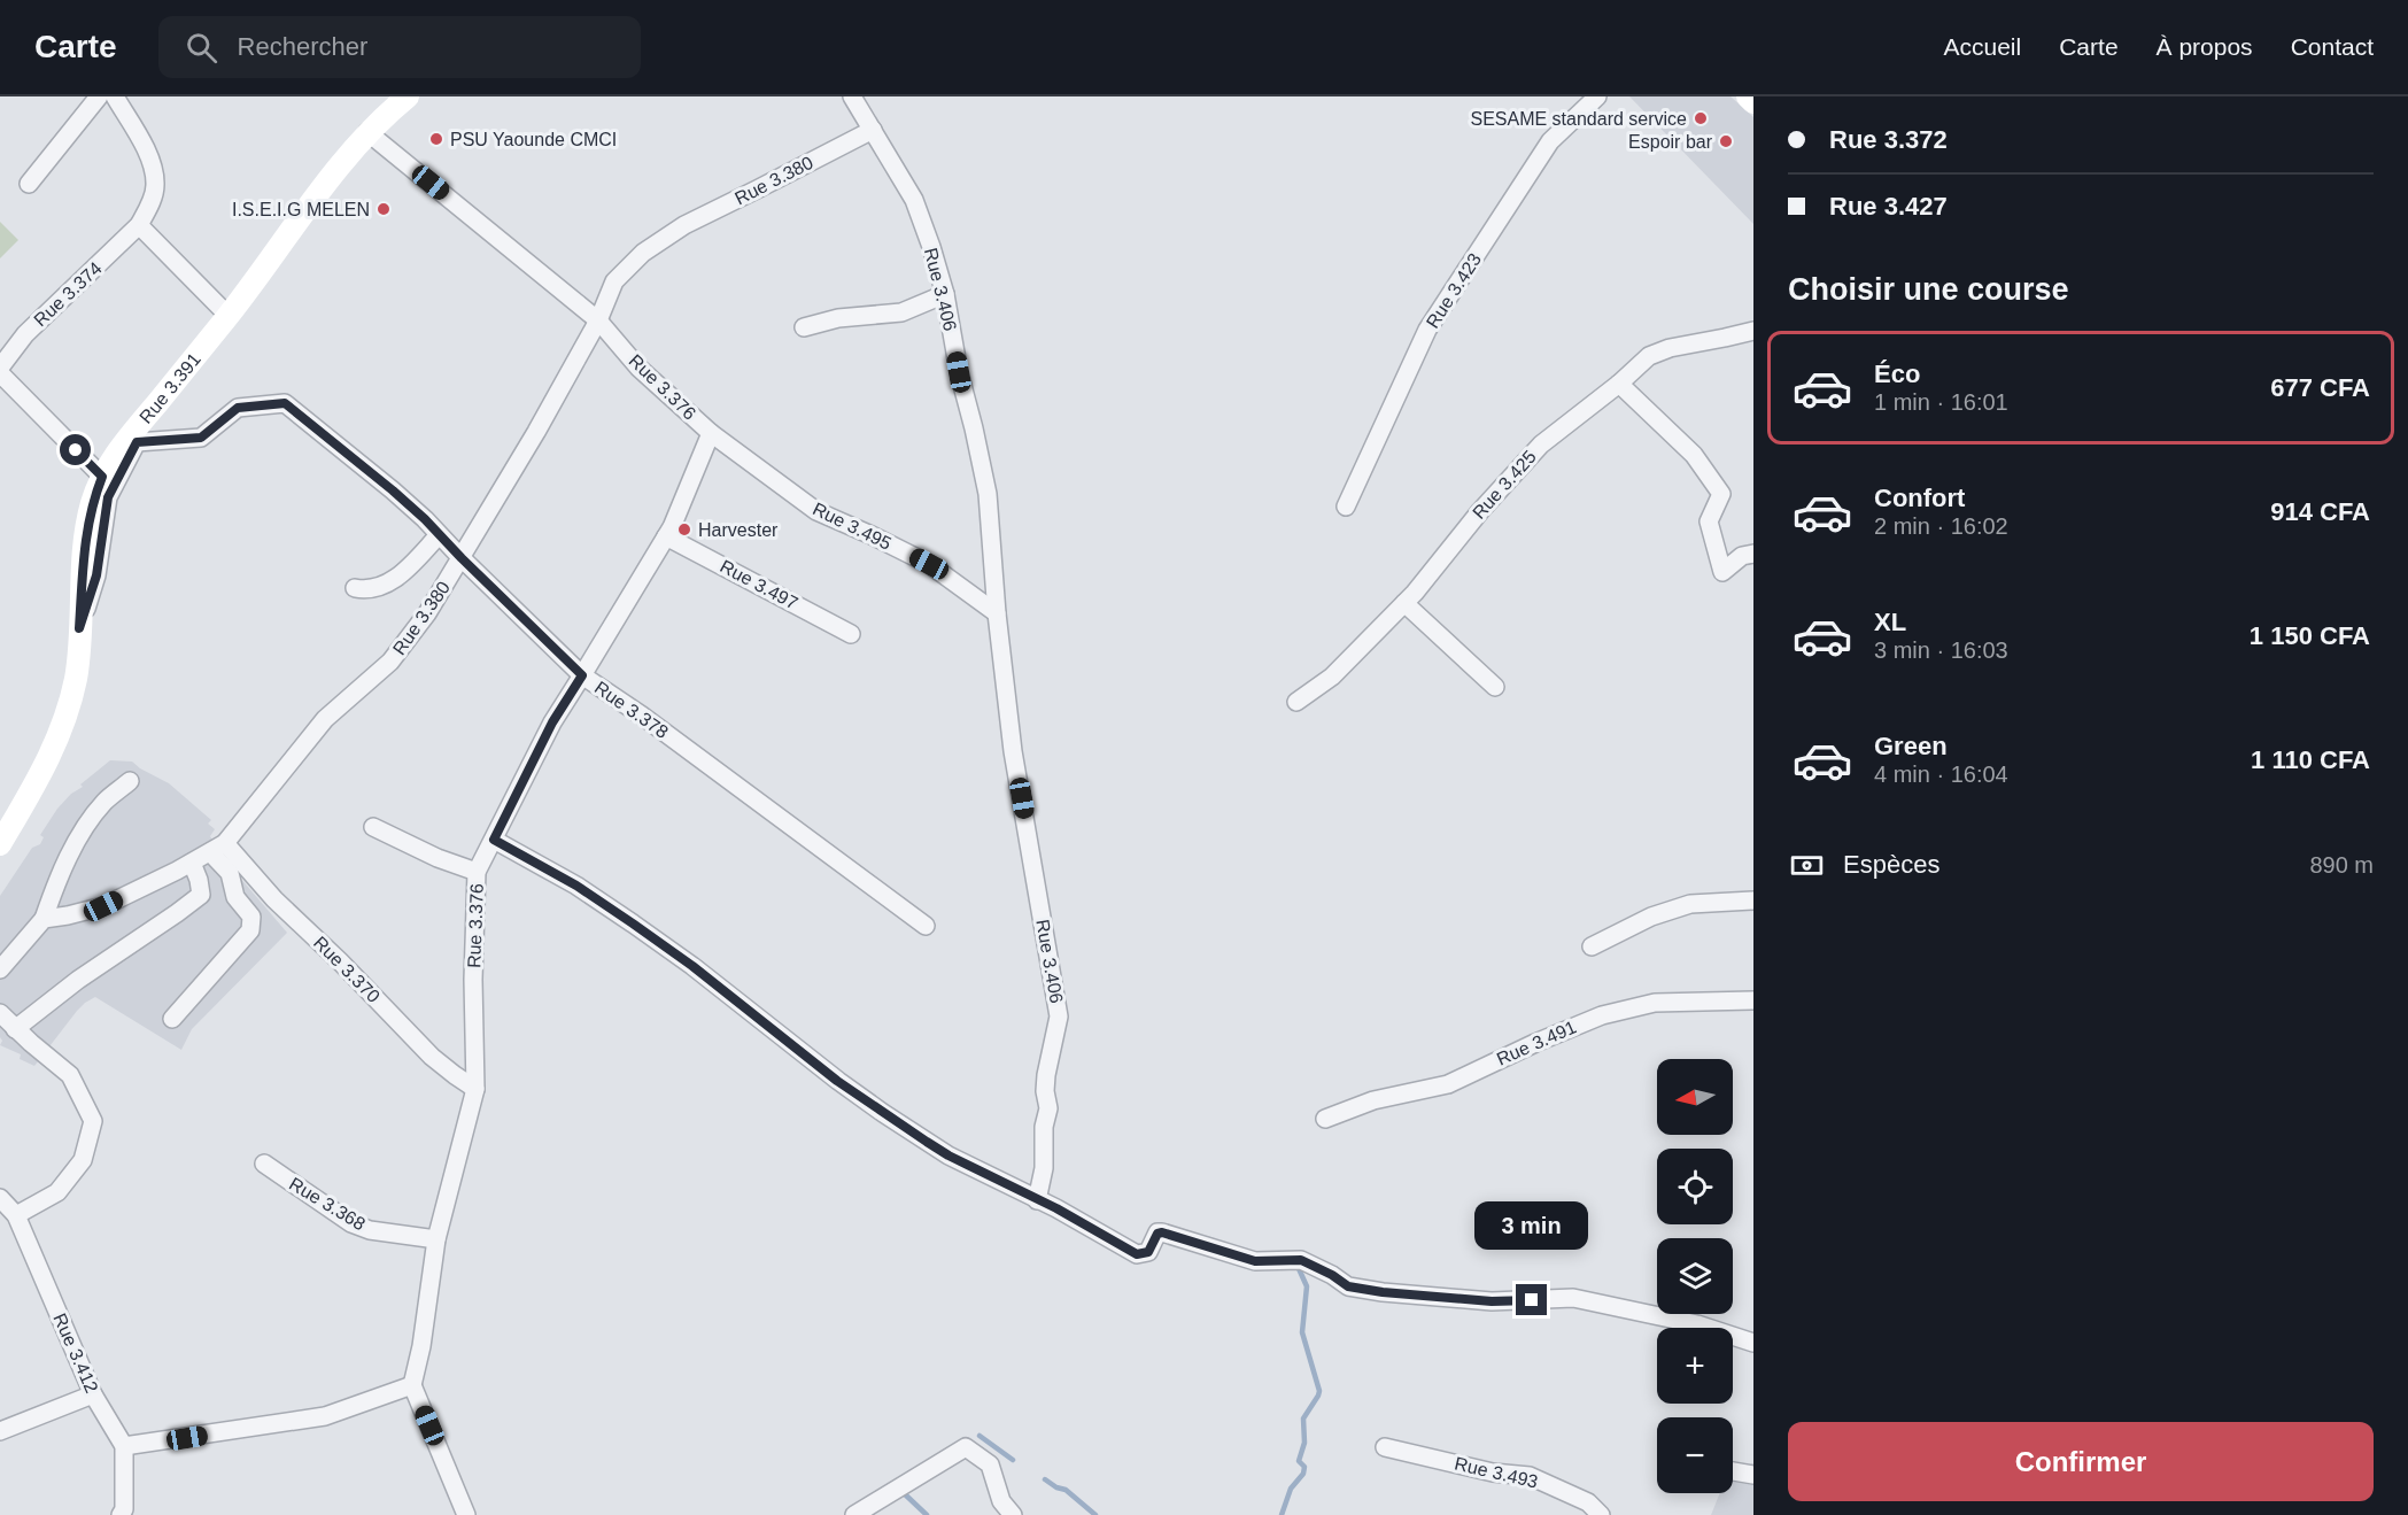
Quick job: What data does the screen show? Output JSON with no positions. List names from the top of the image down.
{
  "streets": {
    "main road": ["Rue 3.391"],
    "street": [
      "Rue 3.380",
      "Rue 3.406",
      "Rue 3.423",
      "Rue 3.374",
      "Rue 3.376",
      "Rue 3.425",
      "Rue 3.495",
      "Rue 3.497",
      "Rue 3.378",
      "Rue 3.370",
      "Rue 3.491",
      "Rue 3.368",
      "Rue 3.412",
      "Rue 3.493"
    ]
  },
  "crossings": [
    ["Rue 3.380", "Rue 3.406"],
    ["Rue 3.380", "Rue 3.376"],
    ["Rue 3.380", "Rue 3.378"],
    ["Rue 3.380", "Rue 3.370"],
    ["Rue 3.406", "Rue 3.495"],
    ["Rue 3.391", "Rue 3.376"],
    ["Rue 3.391", "Rue 3.378"],
    ["Rue 3.376", "Rue 3.495"],
    ["Rue 3.376", "Rue 3.497"],
    ["Rue 3.376", "Rue 3.378"],
    ["Rue 3.376", "Rue 3.370"],
    ["Rue 3.376", "Rue 3.368"]
  ],
  "places": [
    "SESAME standard service",
    "PSU Yaounde CMCI",
    "Espoir bar",
    "I.S.E.I.G MELEN",
    "Harvester"
  ],
  "north": "left",
  "page": {
    "header": "Carte",
    "search": "Rechercher",
    "nav": [
      "Accueil",
      "Carte",
      "À propos",
      "Contact"
    ],
    "banner": ["Rue 3.372", "Rue 3.427"],
    "heading": "Choisir une course",
    "list": [
      {
        "name": "Éco",
        "note": "1 min · 16:01",
        "value": "677 CFA"
      },
      {
        "name": "Confort",
        "note": "2 min · 16:02",
        "value": "914 CFA"
      },
      {
        "name": "XL",
        "note": "3 min · 16:03",
        "value": "1 150 CFA"
      },
      {
        "name": "Green",
        "note": "4 min · 16:04",
        "value": "1 110 CFA"
      }
    ],
    "pay": ["Espèces", "890 m"],
    "map_buttons": ["+", "−"],
    "bubble": "3 min",
    "buttons": "Confirmer"
  }
}
